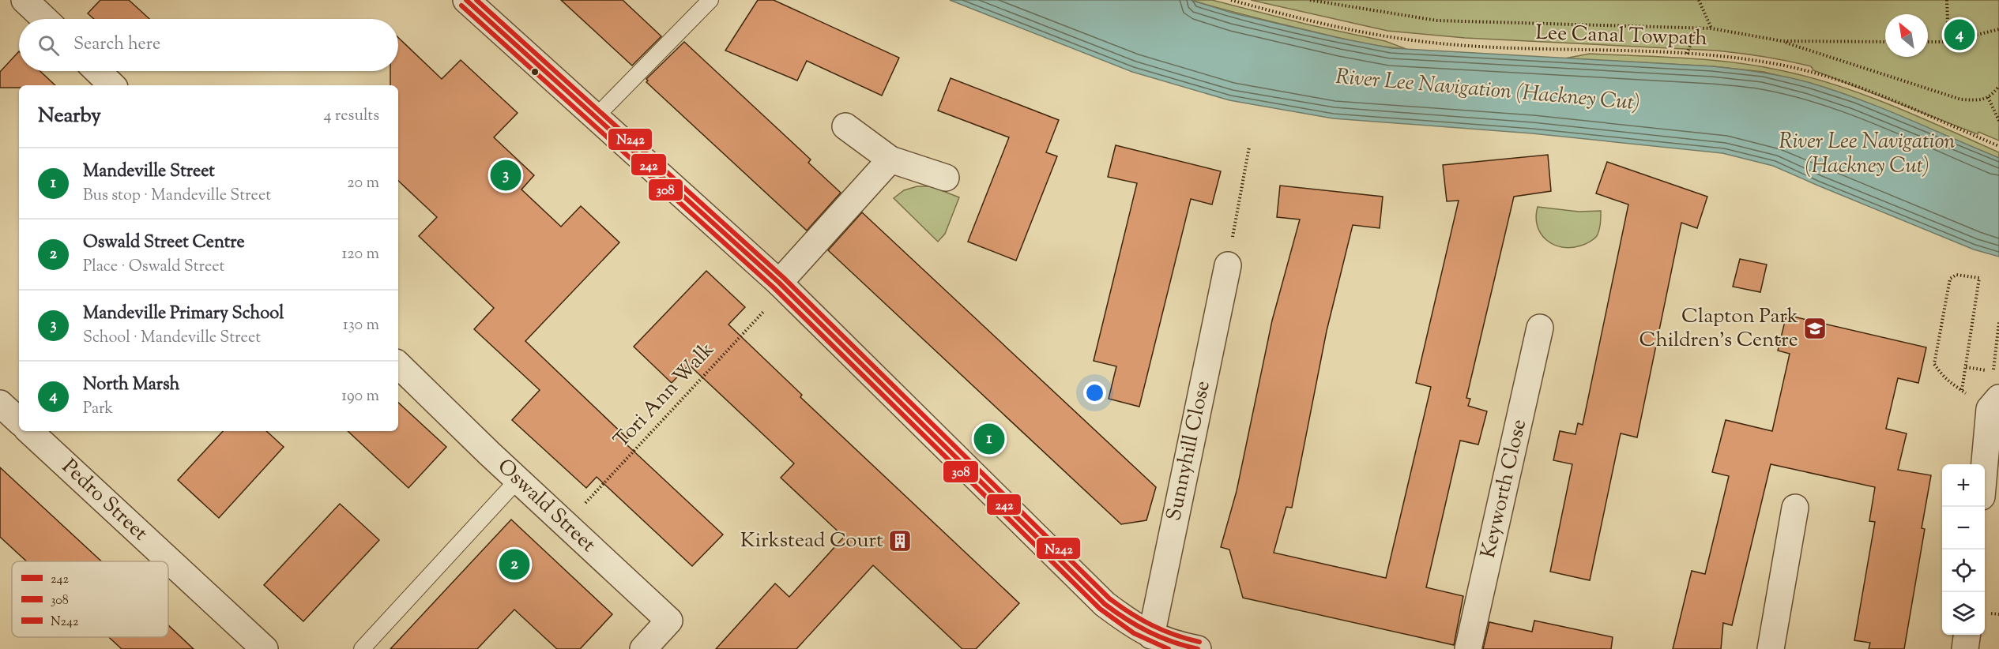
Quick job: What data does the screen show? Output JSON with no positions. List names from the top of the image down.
{
  "streets": {
    "street": [
      "Sunnyhill Close",
      "Keyworth Close",
      "Pedro Street",
      "Oswald Street"
    ],
    "path": ["Lee Canal Towpath", "Tori Ann Walk"]
  },
  "crossings": [
    ["Tori Ann Walk", "Oswald Street"]
  ],
  "water": ["River Lee Navigation (Hackney Cut)"],
  "places": {
    "school or university": ["Clapton Park Children's Centre"],
    "building": ["Kirkstead Court"]
  },
  "lines": ["transit line 242", "transit line N242", "transit line 308"],
  "legend": ["242", "308", "N242"],
  "north": "top left",
  "page": {
    "pins": [
      "4",
      "3",
      "1",
      "2"
    ],
    "search": "Search here",
    "heading": ["Nearby", "4 results"],
    "list": [
      {
        "mark": "1",
        "name": "Mandeville Street",
        "note": "Bus stop · Mandeville Street",
        "value": "20 m"
      },
      {
        "mark": "2",
        "name": "Oswald Street Centre",
        "note": "Place · Oswald Street",
        "value": "120 m"
      },
      {
        "mark": "3",
        "name": "Mandeville Primary School",
        "note": "School · Mandeville Street",
        "value": "130 m"
      },
      {
        "mark": "4",
        "name": "North Marsh",
        "note": "Park",
        "value": "190 m"
      }
    ],
    "map_buttons": ["+", "−"]
  }
}
